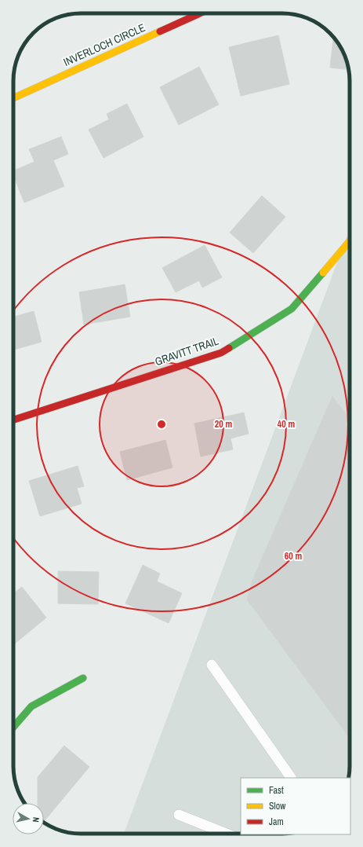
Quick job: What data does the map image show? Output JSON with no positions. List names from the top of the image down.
{
  "streets": {
    "street": ["INVERLOCH CIRCLE", "GRAVITT TRAIL"]
  },
  "legend": ["Fast", "Slow", "Jam"],
  "north": "right",
  "rings": ["20 m", "40 m", "60 m"]
}
